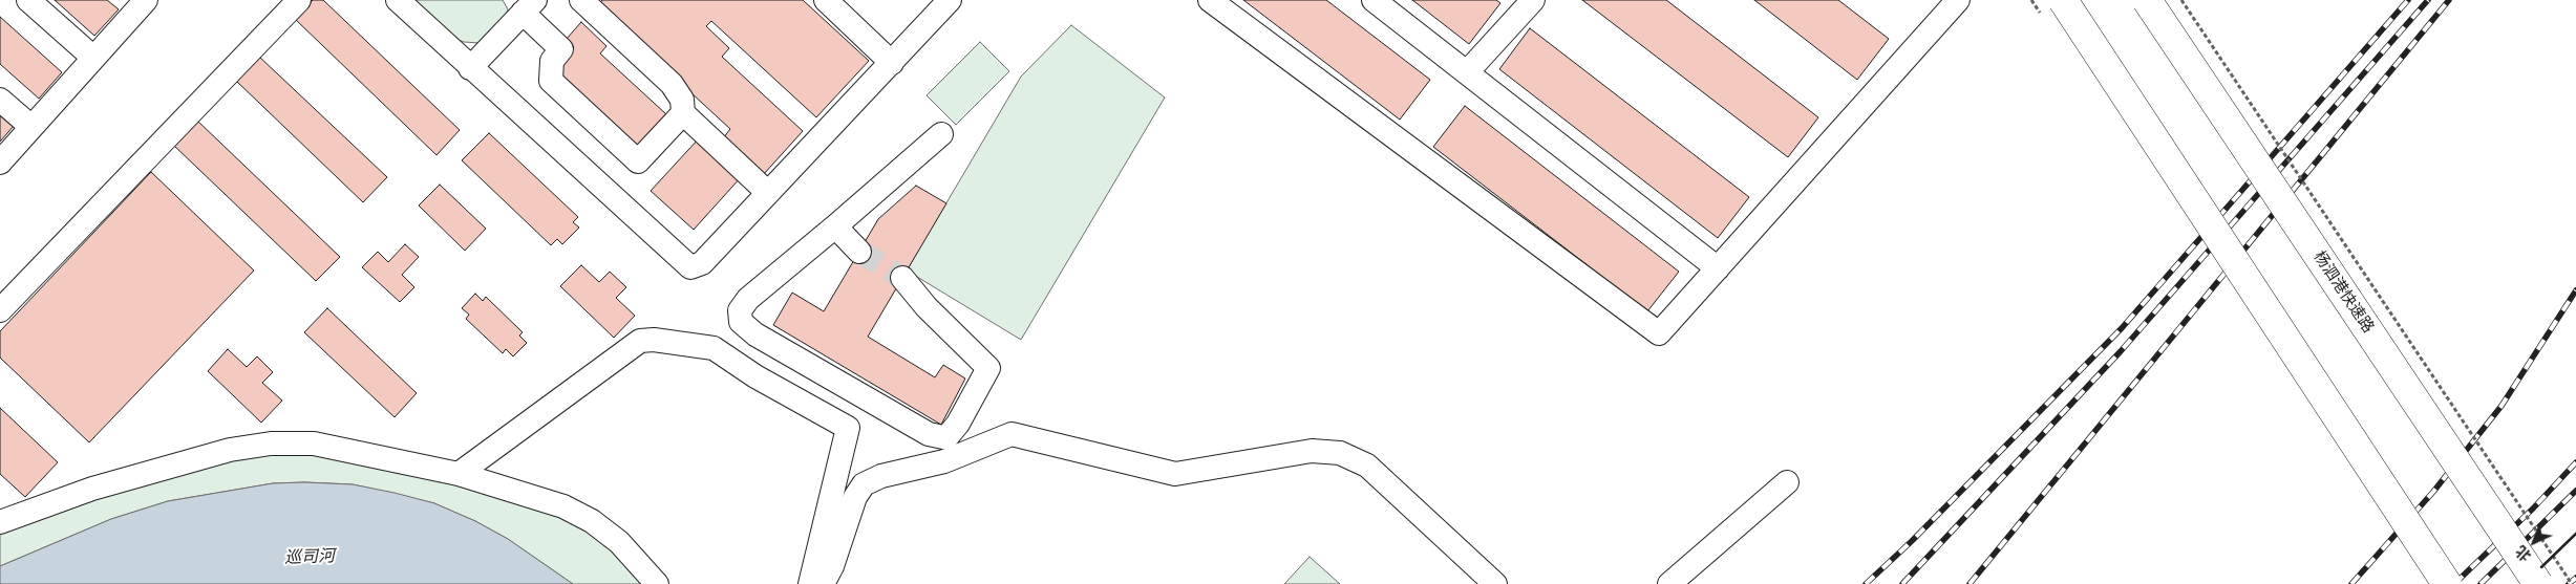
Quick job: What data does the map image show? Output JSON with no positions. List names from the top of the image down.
{
  "streets": {
    "highway": ["杨泗港快速路"]
  },
  "water": ["巡司河"],
  "north": "bottom left"
}
